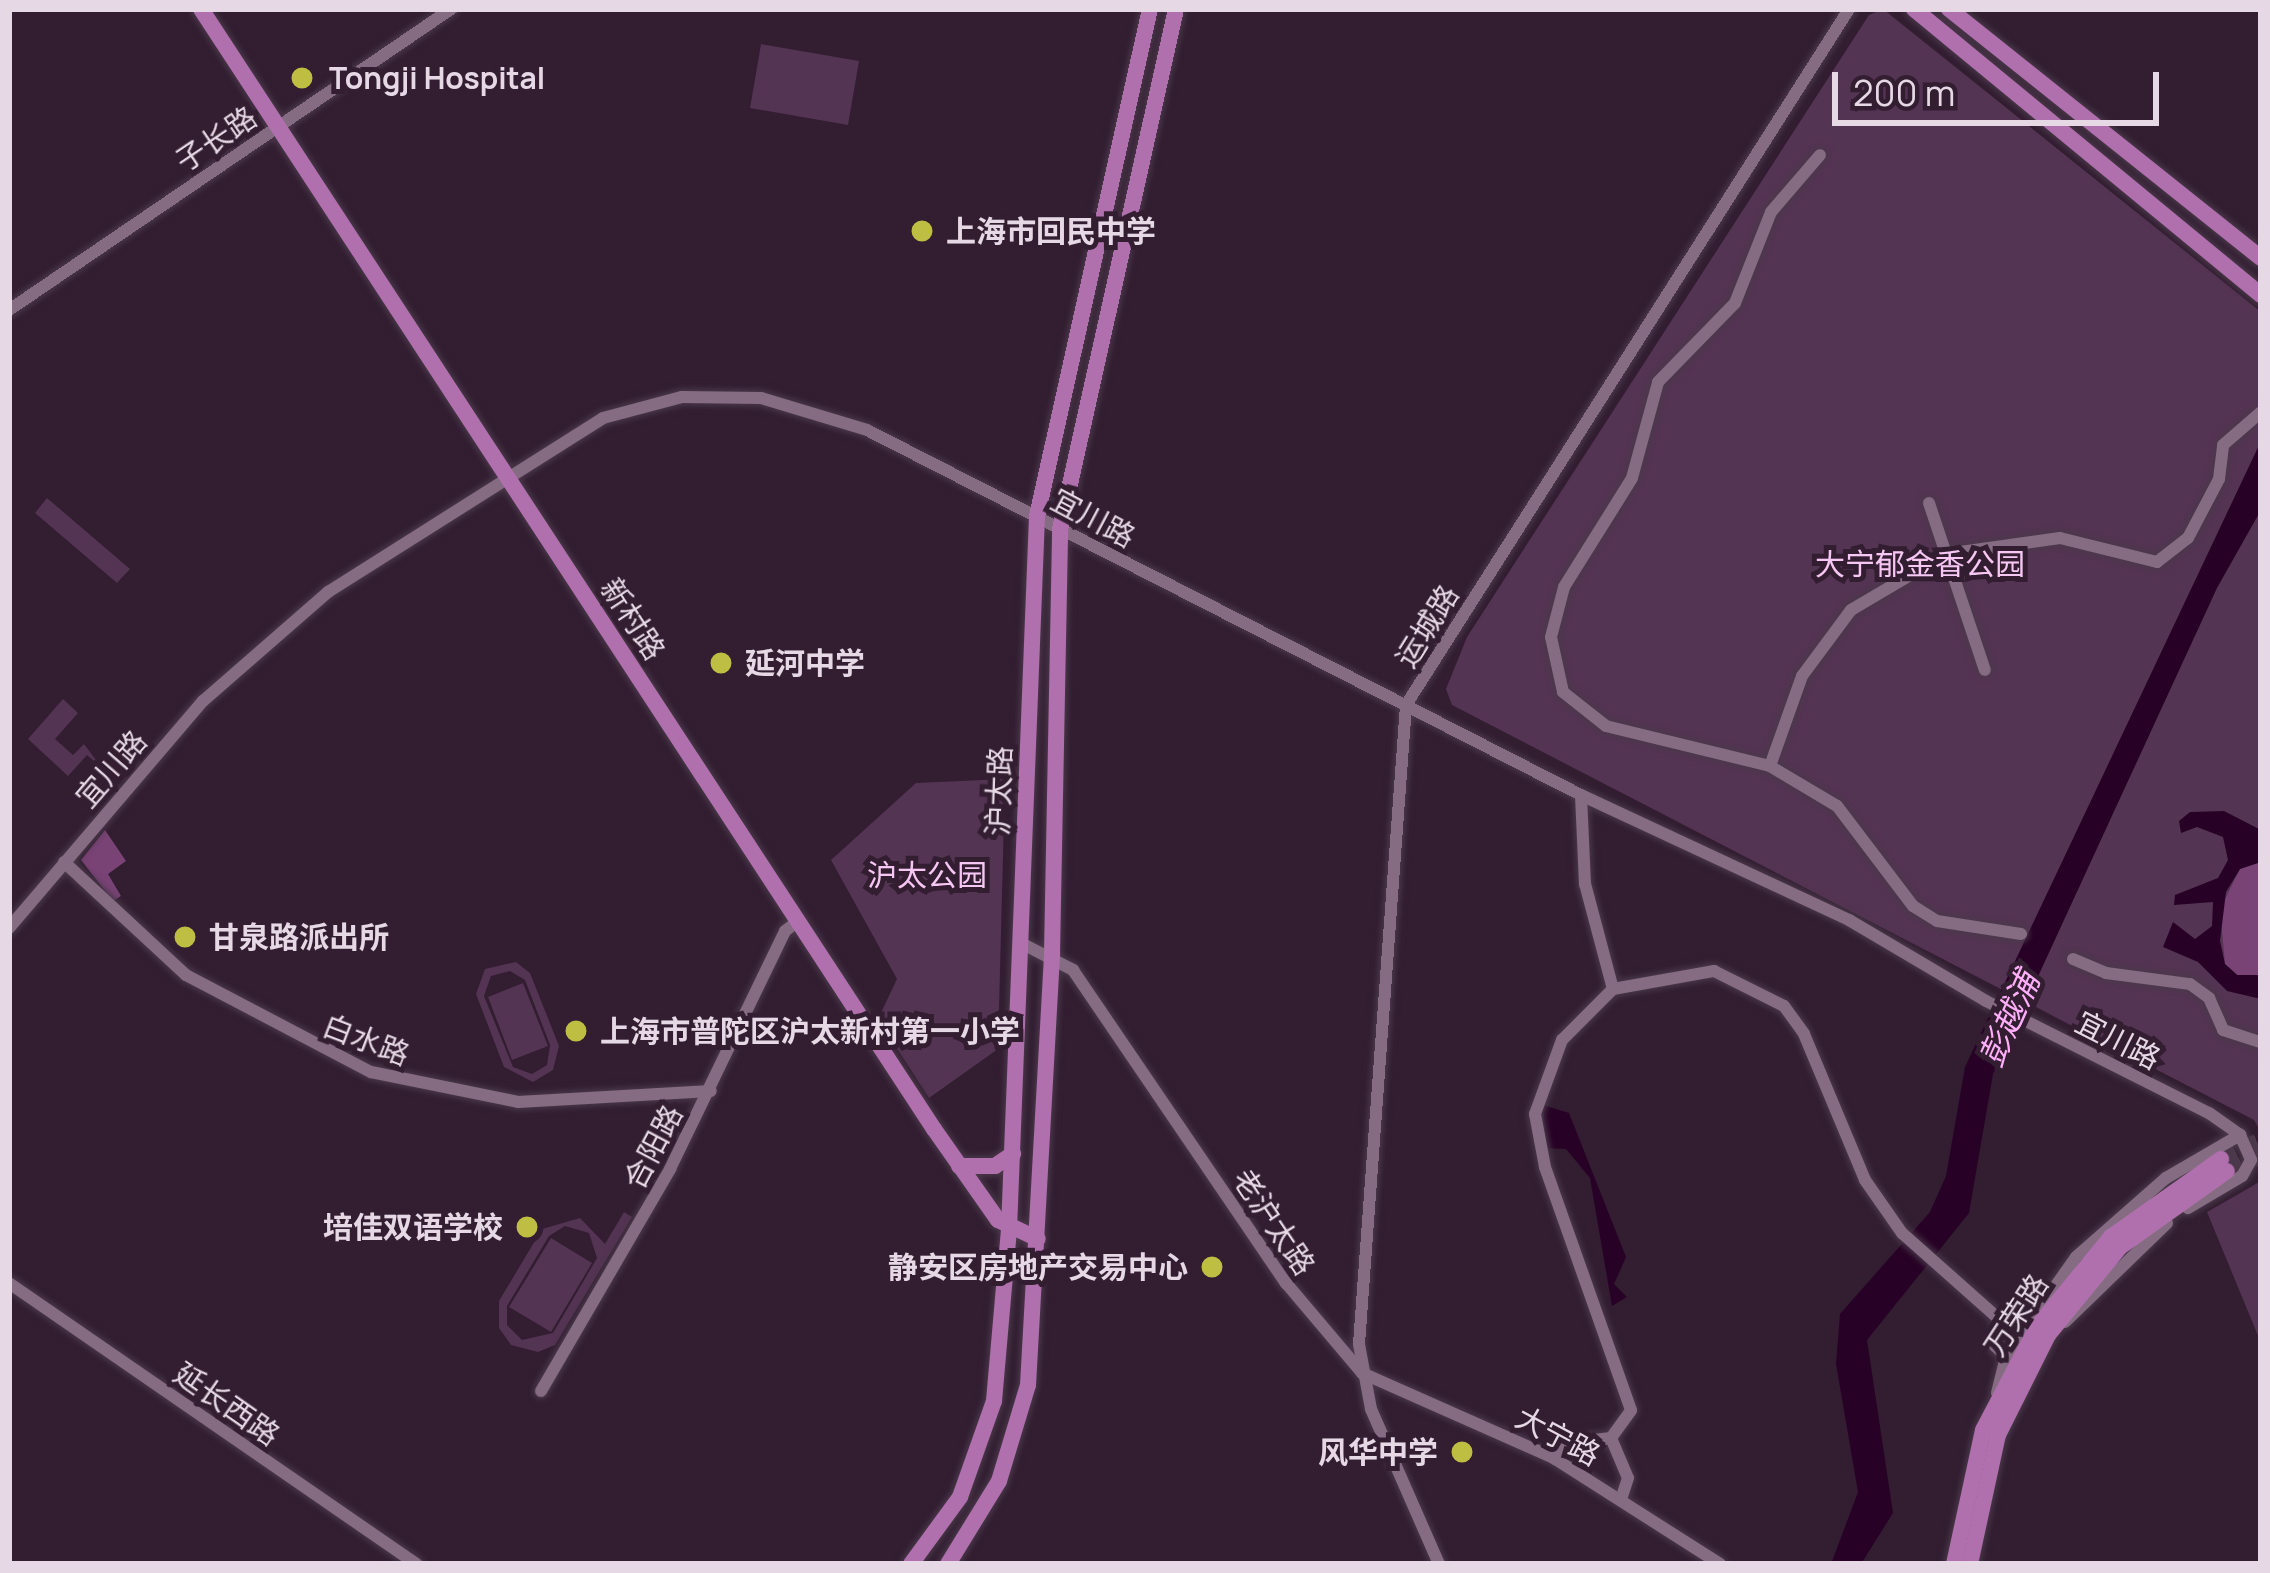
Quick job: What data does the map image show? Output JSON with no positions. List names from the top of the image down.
{
  "streets": {
    "main road": ["新村路", "沪太路", "万荣路"],
    "street": [
      "子长路",
      "宜川路",
      "运城路",
      "白水路",
      "合阳路",
      "老沪太路",
      "延长西路",
      "大宁路"
    ]
  },
  "crossings": [
    ["子长路", "新村路"],
    ["宜川路", "新村路"],
    ["宜川路", "运城路"],
    ["宜川路", "沪太路"],
    ["宜川路", "白水路"],
    ["新村路", "沪太路"],
    ["新村路", "合阳路"],
    ["运城路", "老沪太路"],
    ["运城路", "大宁路"],
    ["沪太路", "老沪太路"],
    ["白水路", "合阳路"],
    ["老沪太路", "大宁路"]
  ],
  "water": ["彭越浦"],
  "parks": ["大宁郁金香公园", "沪太公园"],
  "places": [
    "Tongji Hospital",
    "上海市回民中学",
    "延河中学",
    "甘泉路派出所",
    "上海市普陀区沪太新村第一小学",
    "培佳双语学校",
    "静安区房地产交易中心",
    "风华中学"
  ],
  "scale_bar": "200 m"
}
